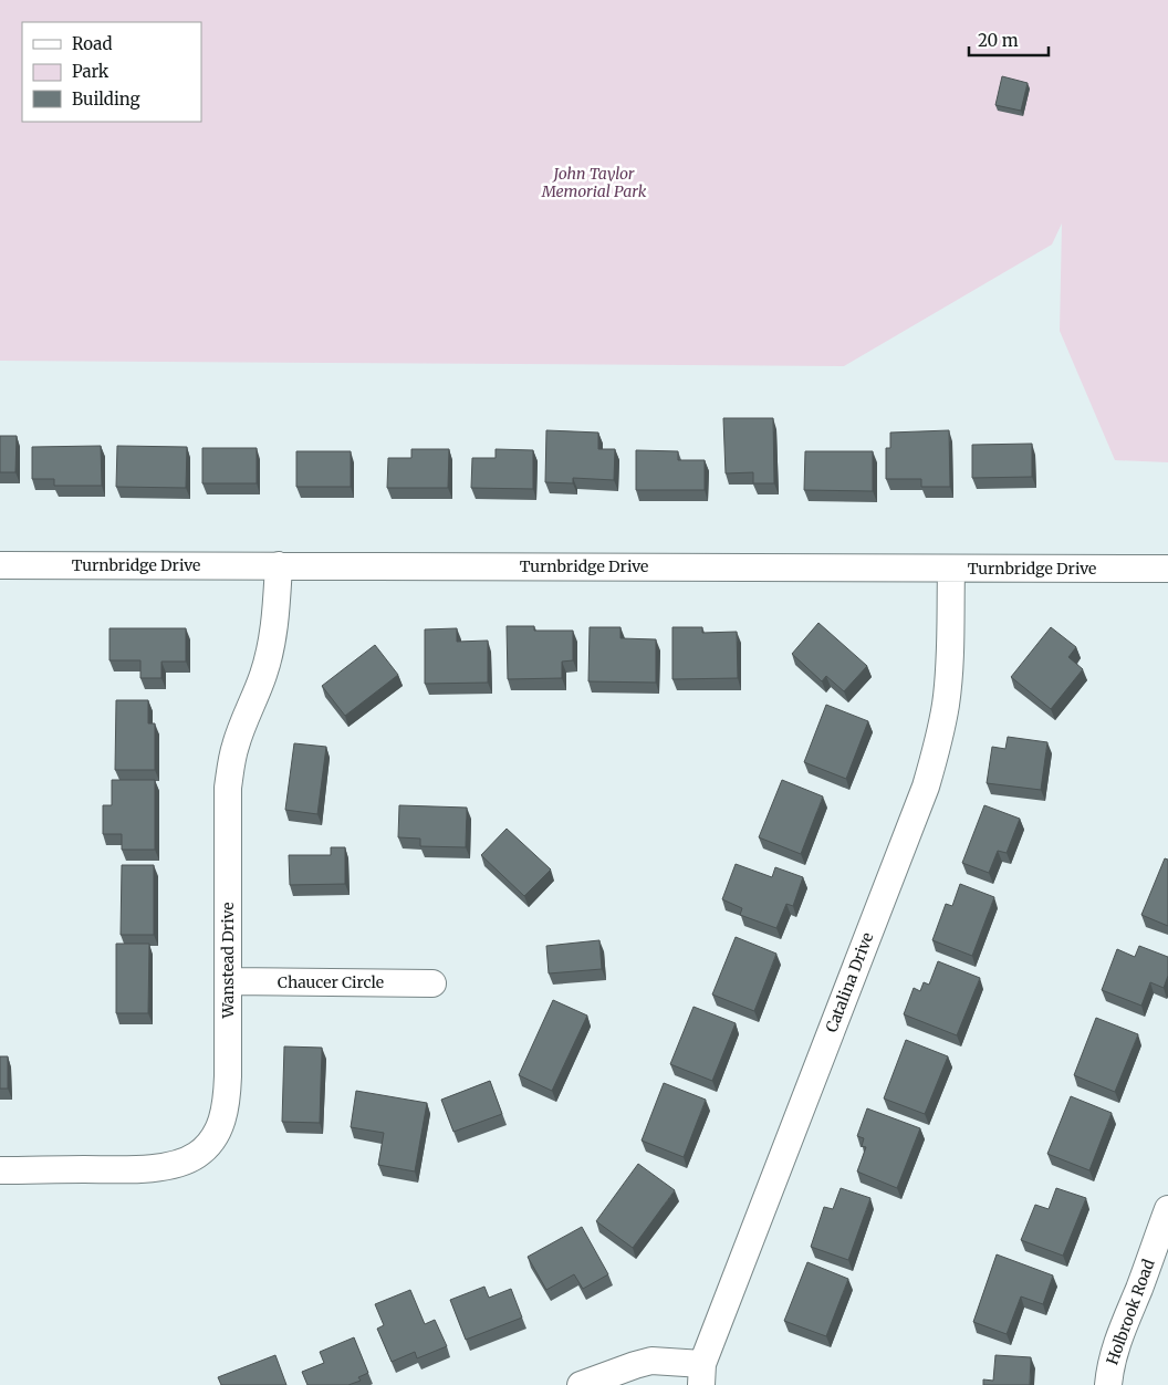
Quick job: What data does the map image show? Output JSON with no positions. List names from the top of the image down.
{
  "streets": {
    "street": [
      "Turnbridge Drive",
      "Wanstead Drive",
      "Chaucer Circle",
      "Catalina Drive",
      "Holbrook Road"
    ]
  },
  "crossings": [
    ["Turnbridge Drive", "Wanstead Drive"],
    ["Turnbridge Drive", "Catalina Drive"],
    ["Wanstead Drive", "Chaucer Circle"]
  ],
  "parks": ["John Taylor Memorial Park"],
  "legend": ["Road", "Park", "Building"],
  "scale_bar": "20 m"
}
